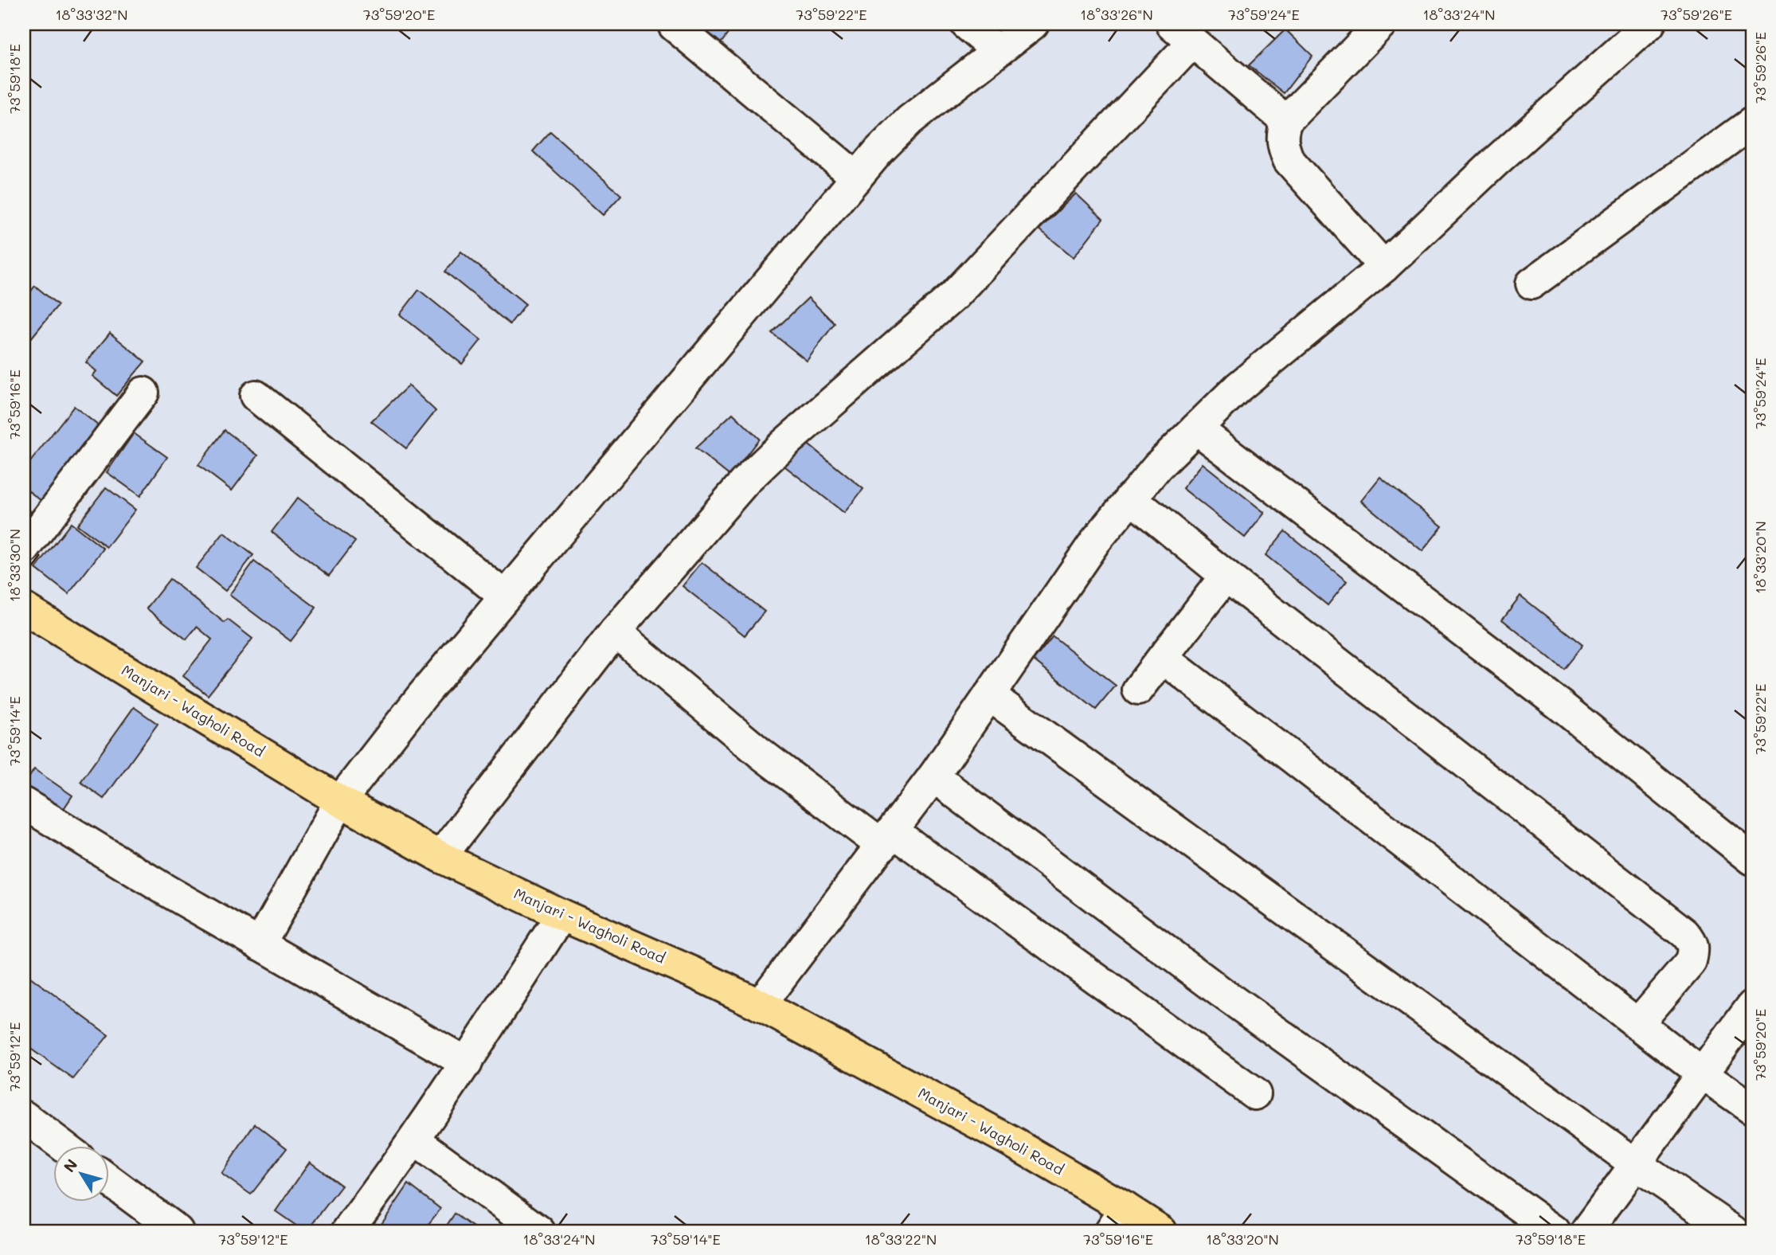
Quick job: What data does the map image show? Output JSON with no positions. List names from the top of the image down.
{
  "streets": {
    "main road": ["Manjari - Wagholi Road"]
  },
  "north": "top left",
  "coordinates": [
    "18°33'32\"N",
    "73°59'20\"E",
    "73°59'22\"E",
    "18°33'26\"N",
    "73°59'24\"E",
    "18°33'24\"N",
    "73°59'26\"E",
    "73°59'18\"E",
    "73°59'16\"E",
    "18°33'20\"N",
    "18°33'30\"N",
    "73°59'14\"E",
    "73°59'12\"E",
    "18°33'22\"N"
  ]
}
